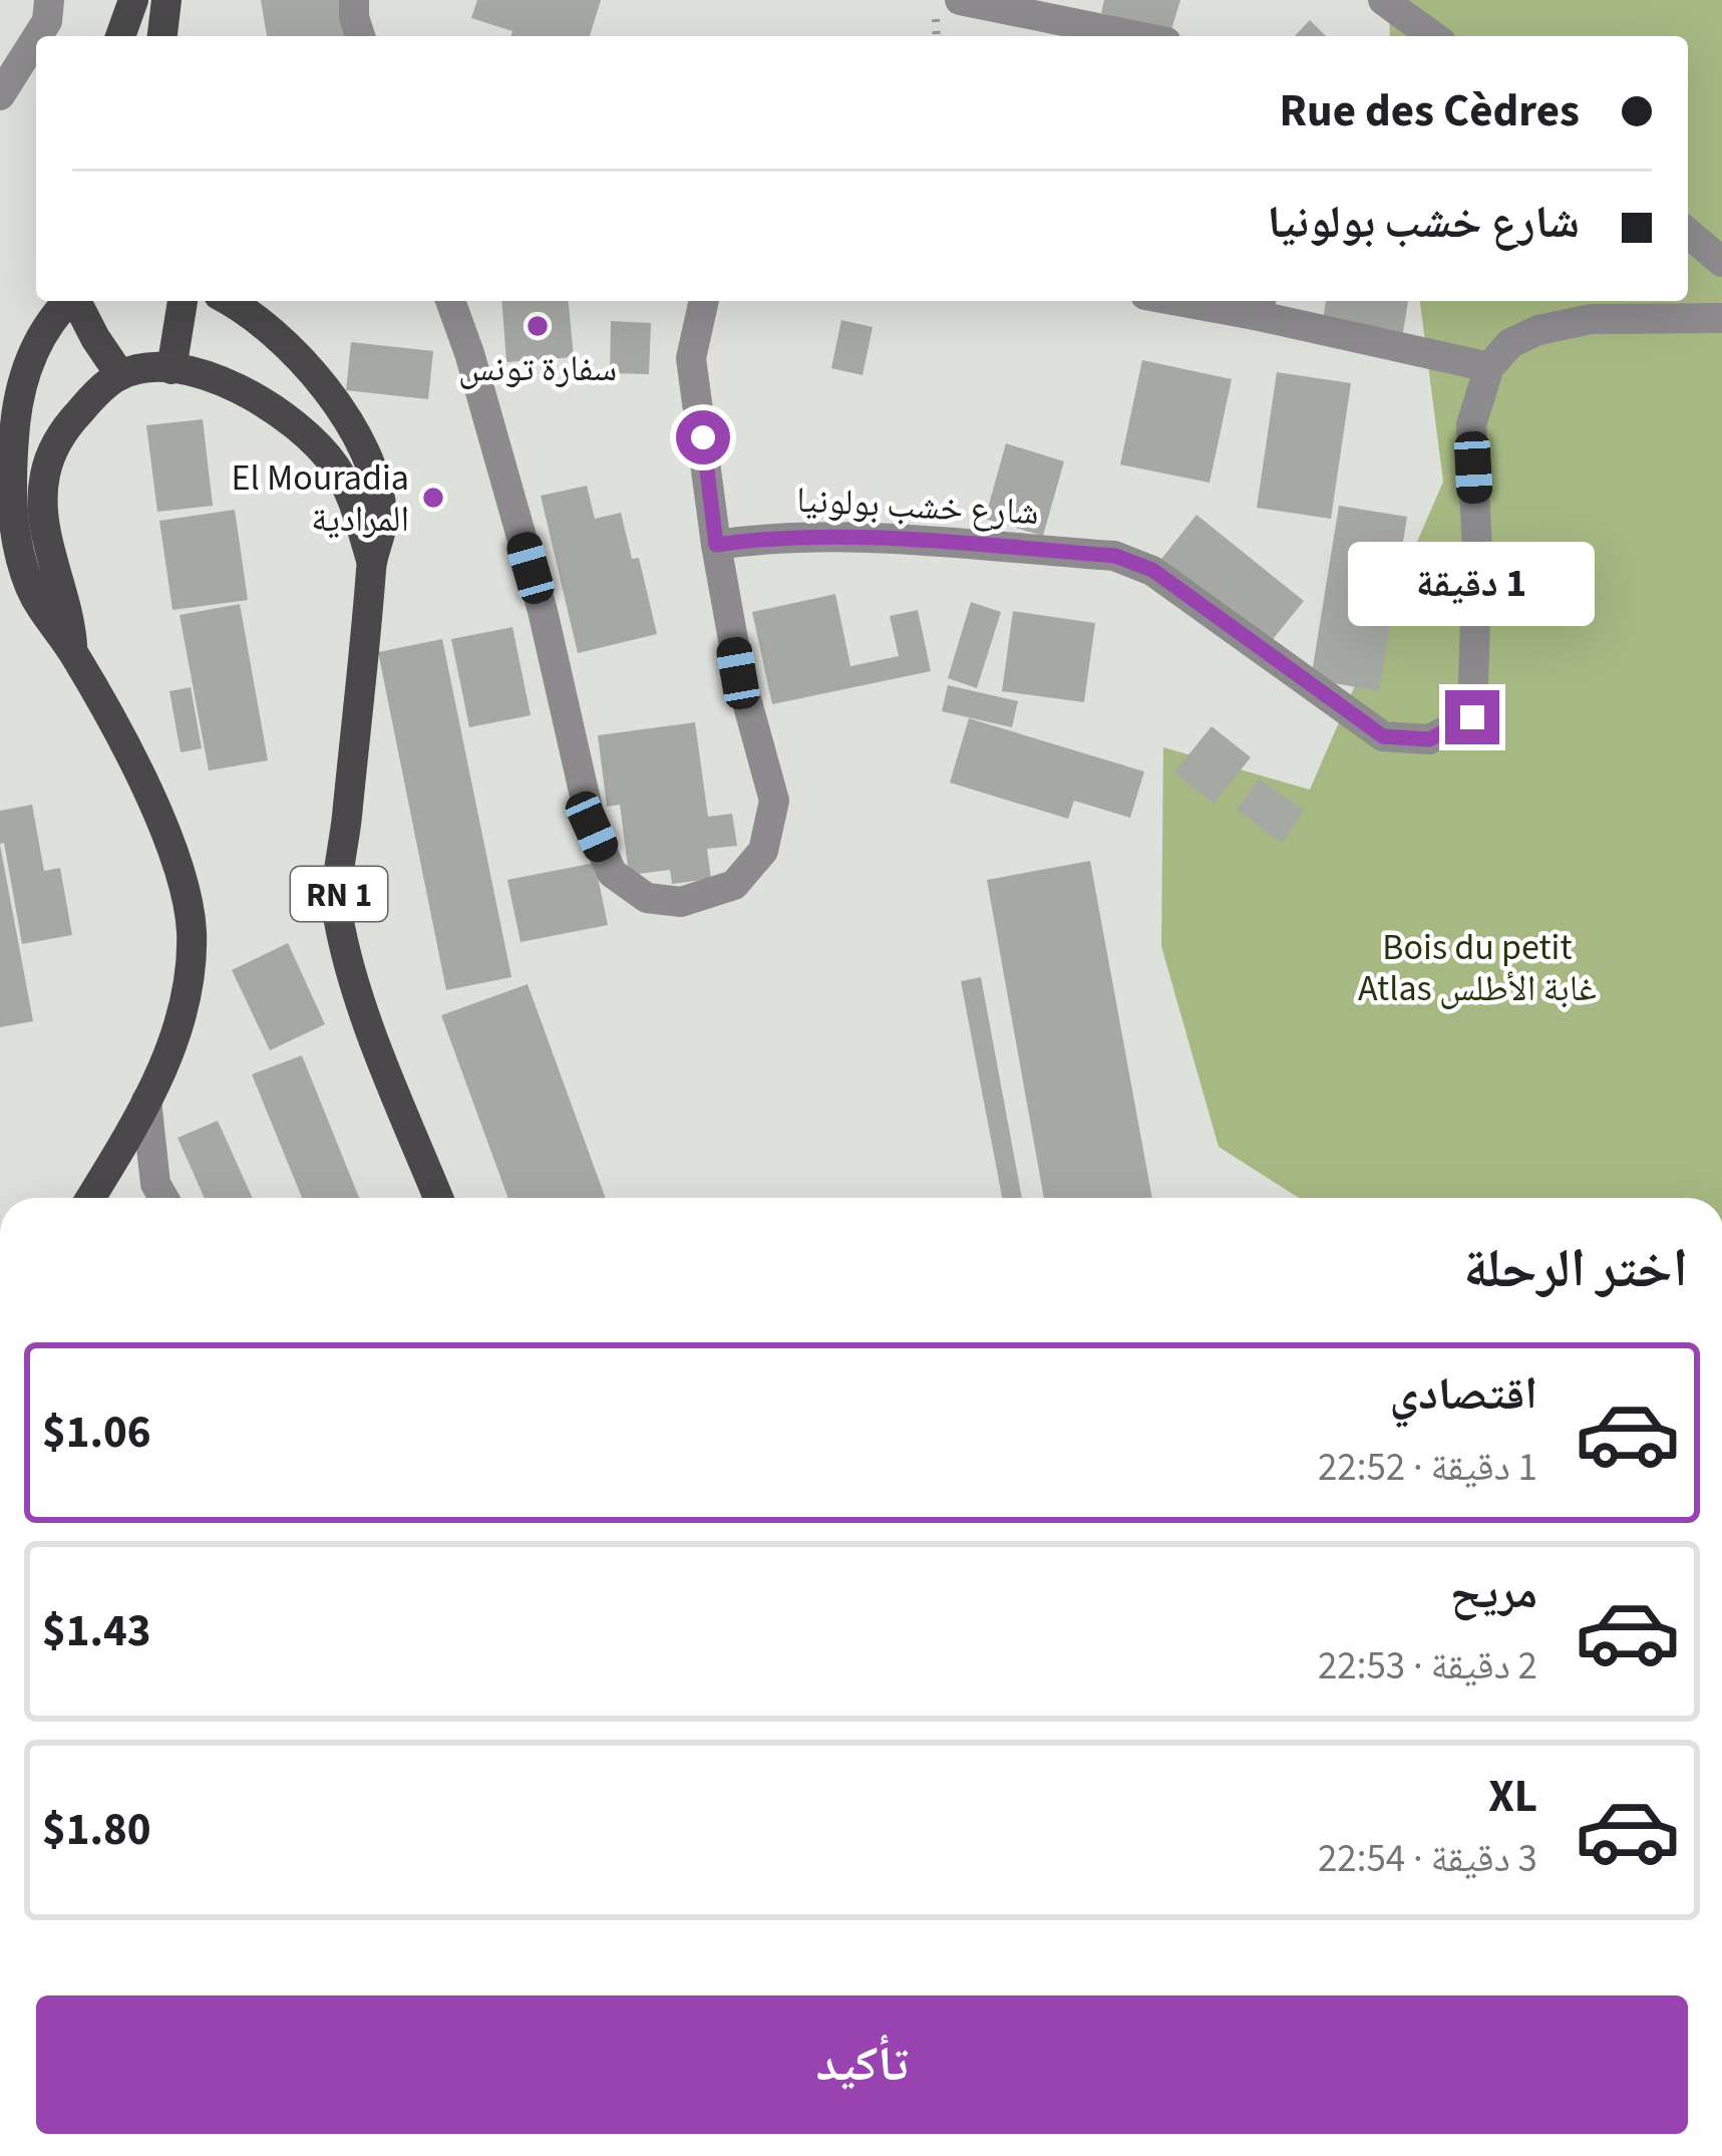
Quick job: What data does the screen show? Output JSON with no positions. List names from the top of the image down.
{
  "streets": {
    "main road": ["RN 1"],
    "street": ["شارع خشب بولونيا"]
  },
  "parks": ["Bois du petit Atlas غابة الأطلس"],
  "places": ["سفارة تونس", "El Mouradia المرادية"],
  "page": {
    "banner": ["Rue des Cèdres", "شارع خشب بولونيا"],
    "bubble": "1 دقيقة",
    "heading": "اختر الرحلة",
    "list": [
      {
        "name": "اقتصادي",
        "note": "1 دقيقة · 22:52",
        "value": "$1.06"
      },
      {
        "name": "مريح",
        "note": "2 دقيقة · 22:53",
        "value": "$1.43"
      },
      {
        "name": "XL",
        "note": "3 دقيقة · 22:54",
        "value": "$1.80"
      }
    ],
    "buttons": "تأكيد"
  }
}
